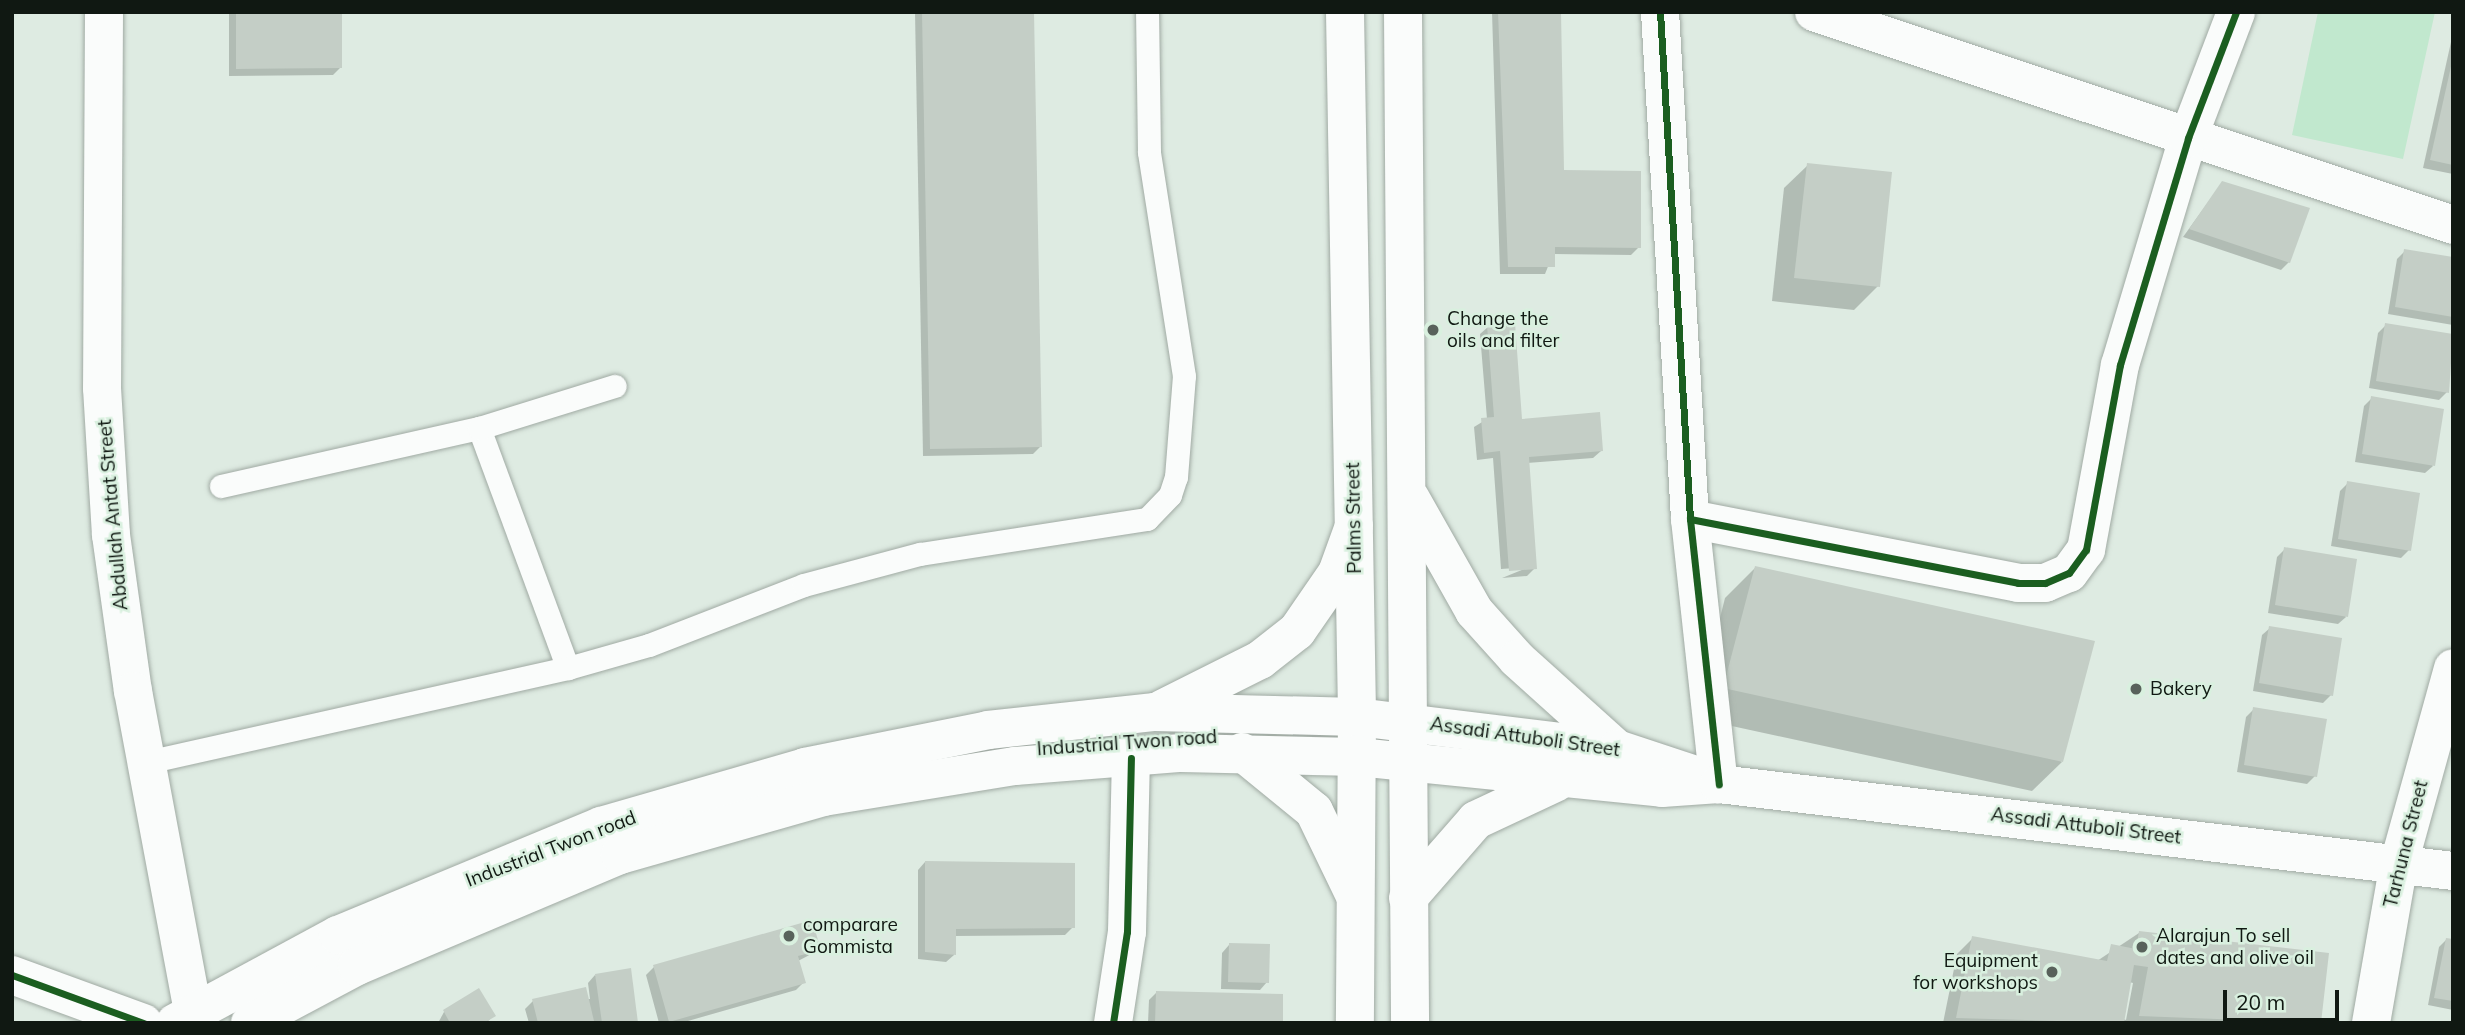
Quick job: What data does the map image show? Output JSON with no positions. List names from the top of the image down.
{
  "streets": {
    "main road": [
      "Abdullah Antat Street",
      "Palms Street",
      "Assadi Attuboli Street",
      "Industrial Twon road",
      "Tarhuna Street"
    ]
  },
  "crossings": [
    ["Abdullah Antat Street", "Industrial Twon road"],
    ["Palms Street", "Industrial Twon road"],
    ["Assadi Attuboli Street", "Industrial Twon road"],
    ["Assadi Attuboli Street", "Tarhuna Street"]
  ],
  "places": [
    "Change the oils and filter",
    "Bakery",
    "comparare Gommista",
    "Alarajun To sell dates and olive oil",
    "Equipment for workshops"
  ],
  "scale_bar": "20 m"
}
